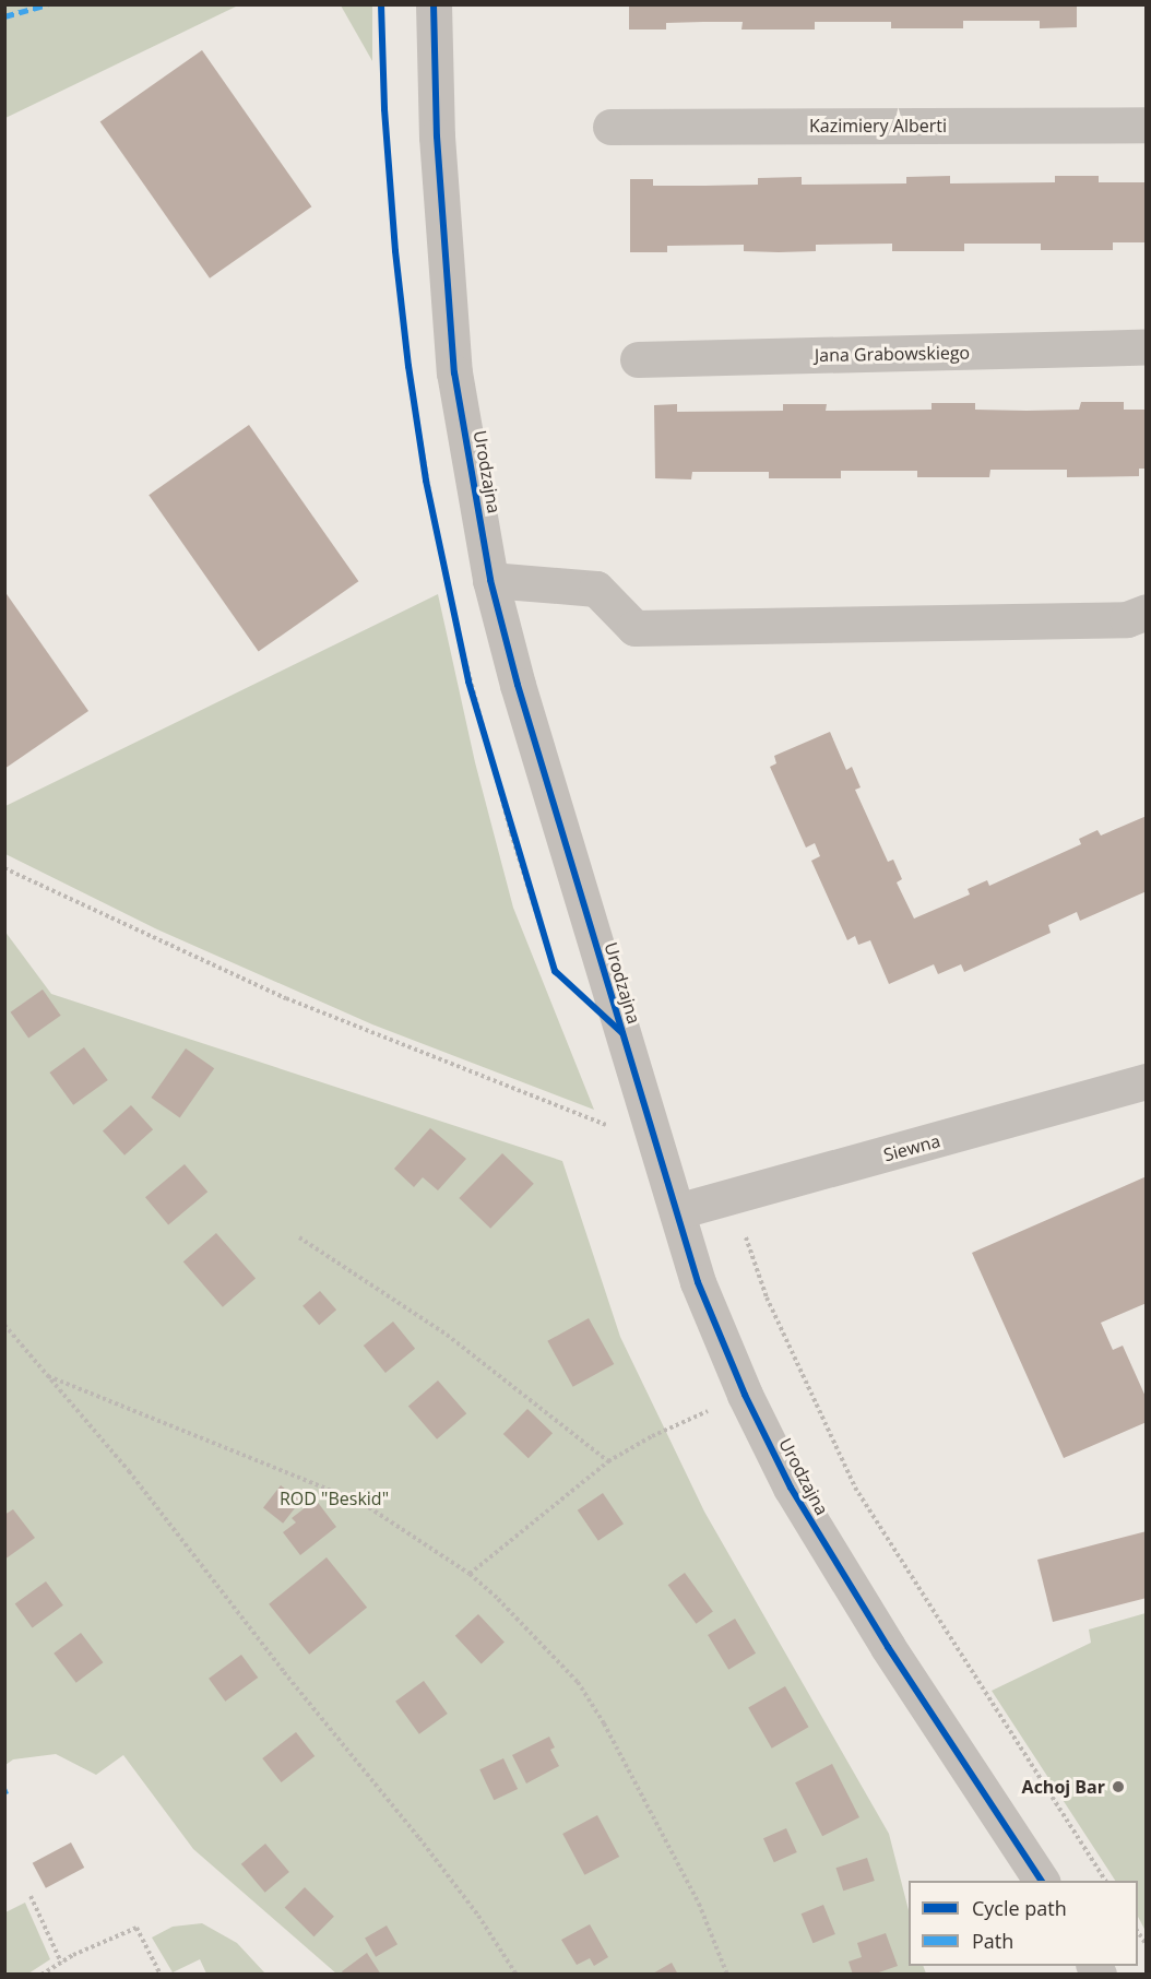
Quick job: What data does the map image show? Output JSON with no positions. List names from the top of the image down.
{
  "streets": {
    "street": [
      "Kazimiery Alberti",
      "Jana Grabowskiego",
      "Urodzajna",
      "Siewna"
    ]
  },
  "crossings": [
    ["Urodzajna", "Siewna"]
  ],
  "parks": ["ROD \"Beskid\""],
  "places": ["Achoj Bar"],
  "legend": ["Cycle path", "Path"]
}
